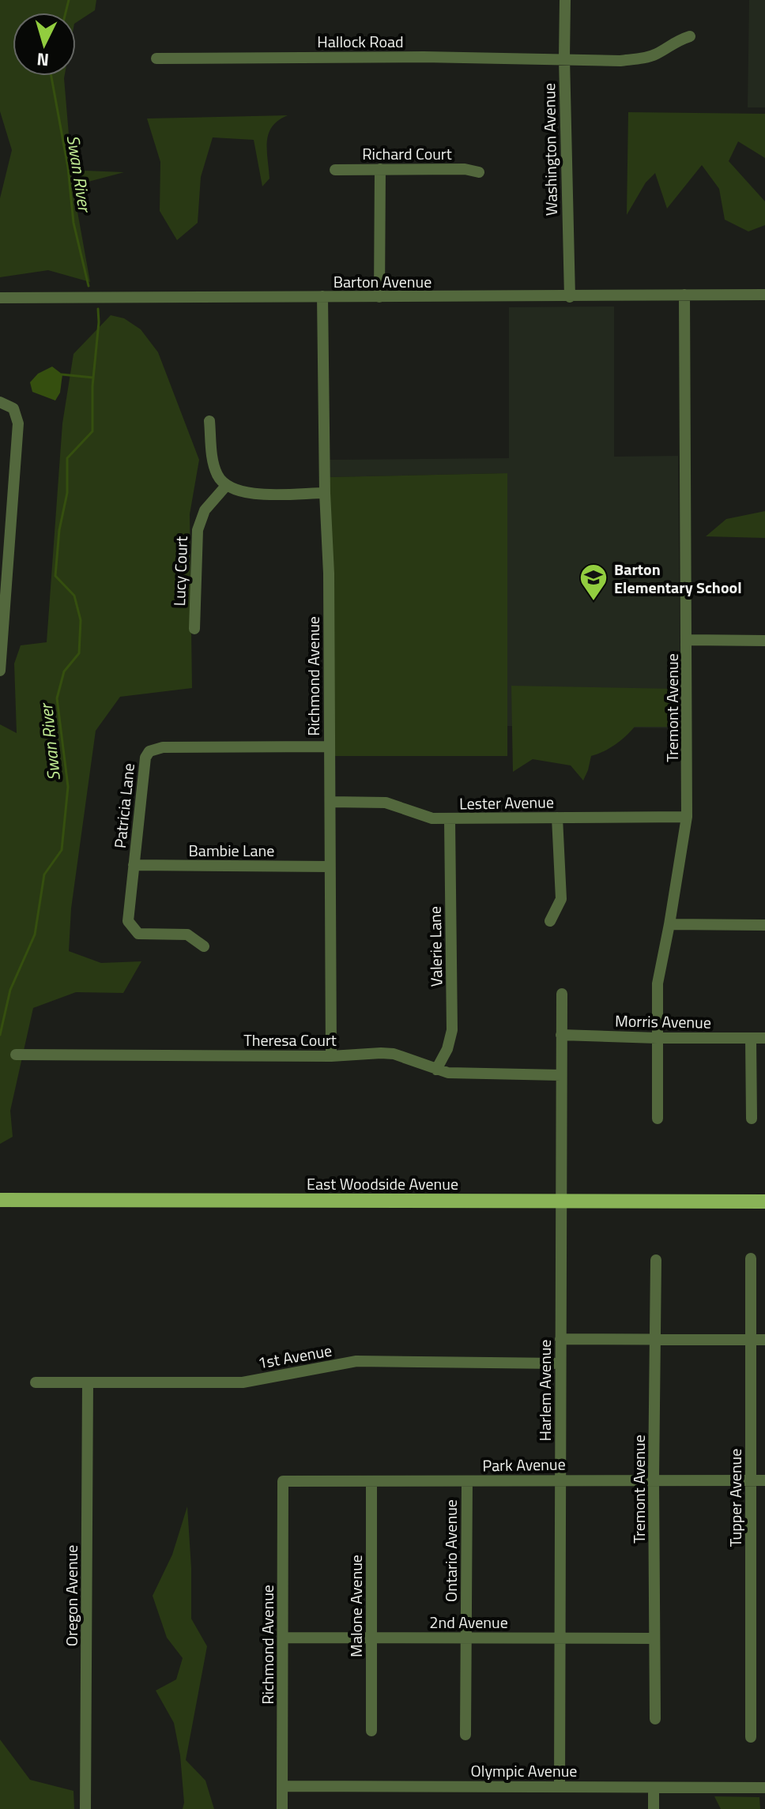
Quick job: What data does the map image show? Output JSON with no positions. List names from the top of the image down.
{
  "streets": {
    "main road": ["East Woodside Avenue"],
    "street": [
      "Hallock Road",
      "Washington Avenue",
      "Richard Court",
      "Barton Avenue",
      "Lucy Court",
      "Richmond Avenue",
      "Tremont Avenue",
      "Lester Avenue",
      "Patricia Lane",
      "Bambie Lane",
      "Valerie Lane",
      "Morris Avenue",
      "Theresa Court",
      "1st Avenue",
      "Harlem Avenue",
      "Park Avenue",
      "Tupper Avenue",
      "Ontario Avenue",
      "Oregon Avenue",
      "Malone Avenue",
      "2nd Avenue",
      "Olympic Avenue"
    ]
  },
  "crossings": [
    ["Hallock Road", "Washington Avenue"],
    ["Washington Avenue", "Barton Avenue"],
    ["Barton Avenue", "Richmond Avenue"],
    ["Barton Avenue", "Tremont Avenue"],
    ["Richmond Avenue", "Lester Avenue"],
    ["Richmond Avenue", "Patricia Lane"],
    ["Richmond Avenue", "Bambie Lane"],
    ["Richmond Avenue", "Theresa Court"],
    ["Richmond Avenue", "Park Avenue"],
    ["Richmond Avenue", "2nd Avenue"],
    ["Richmond Avenue", "Olympic Avenue"],
    ["Tremont Avenue", "Lester Avenue"],
    ["Tremont Avenue", "Morris Avenue"],
    ["Tremont Avenue", "Park Avenue"],
    ["Tremont Avenue", "2nd Avenue"],
    ["Lester Avenue", "Valerie Lane"],
    ["Patricia Lane", "Bambie Lane"],
    ["Valerie Lane", "Theresa Court"],
    ["Morris Avenue", "Harlem Avenue"],
    ["Theresa Court", "Harlem Avenue"],
    ["East Woodside Avenue", "Harlem Avenue"],
    ["1st Avenue", "Harlem Avenue"],
    ["1st Avenue", "Oregon Avenue"],
    ["Harlem Avenue", "Park Avenue"],
    ["Harlem Avenue", "2nd Avenue"],
    ["Harlem Avenue", "Olympic Avenue"],
    ["Park Avenue", "Tupper Avenue"],
    ["Park Avenue", "Ontario Avenue"],
    ["Park Avenue", "Malone Avenue"],
    ["Ontario Avenue", "2nd Avenue"],
    ["Malone Avenue", "2nd Avenue"]
  ],
  "water": ["Swan River"],
  "places": {
    "school or university": ["Barton Elementary School"]
  },
  "north": "bottom"
}
